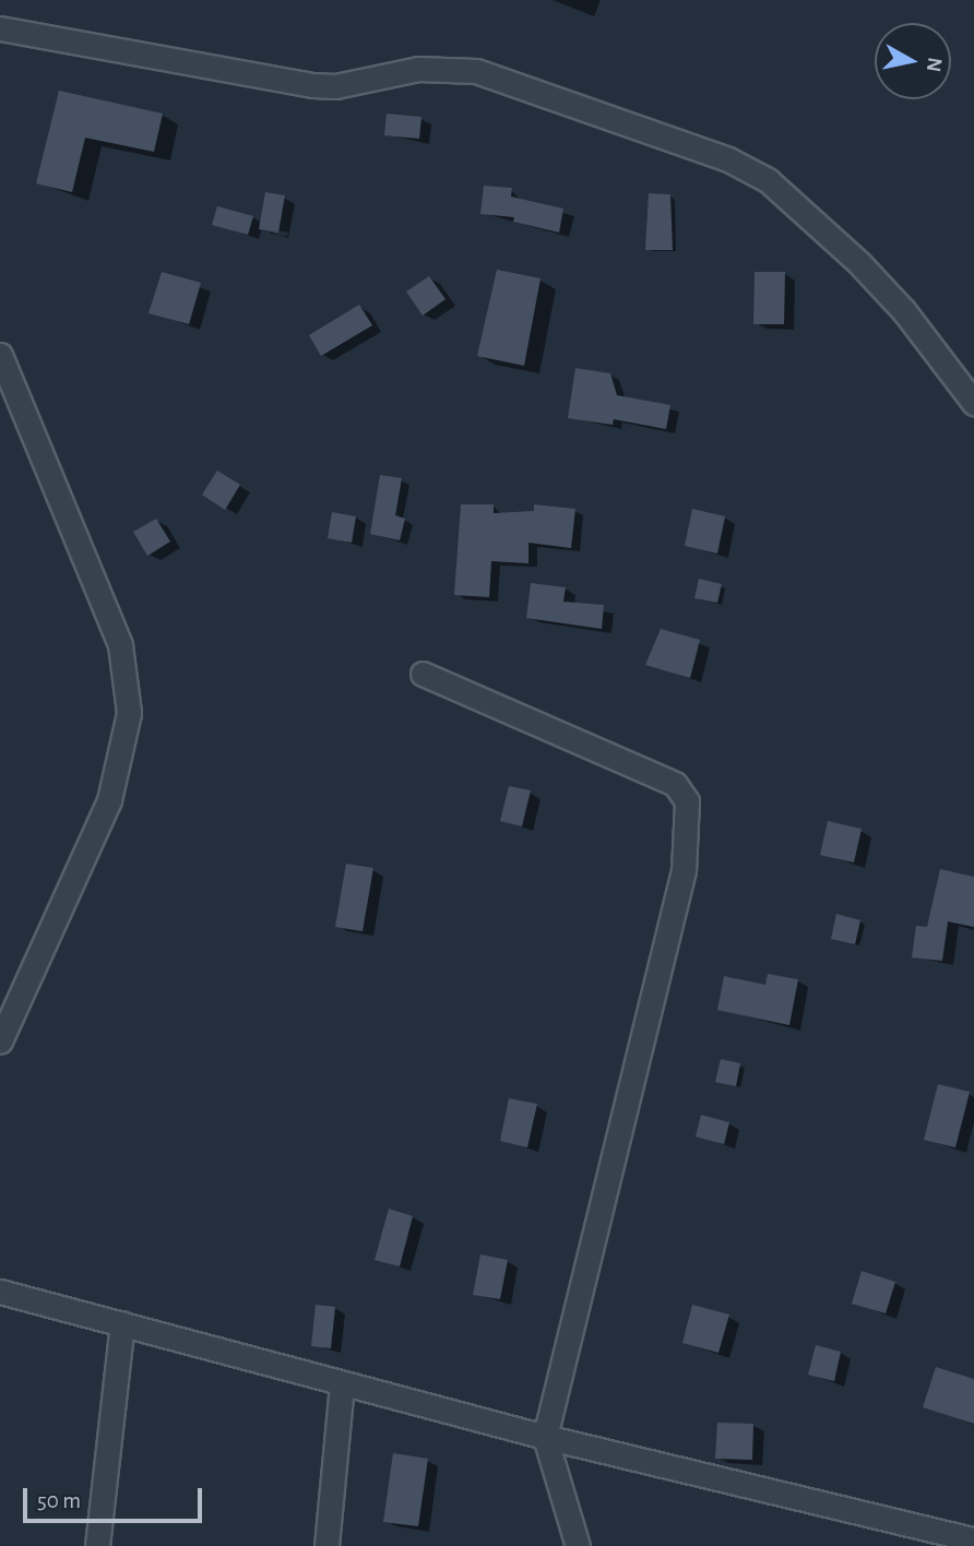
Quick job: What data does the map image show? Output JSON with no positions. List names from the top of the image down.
{
  "scale_bar": "50 m",
  "north": "right"
}
